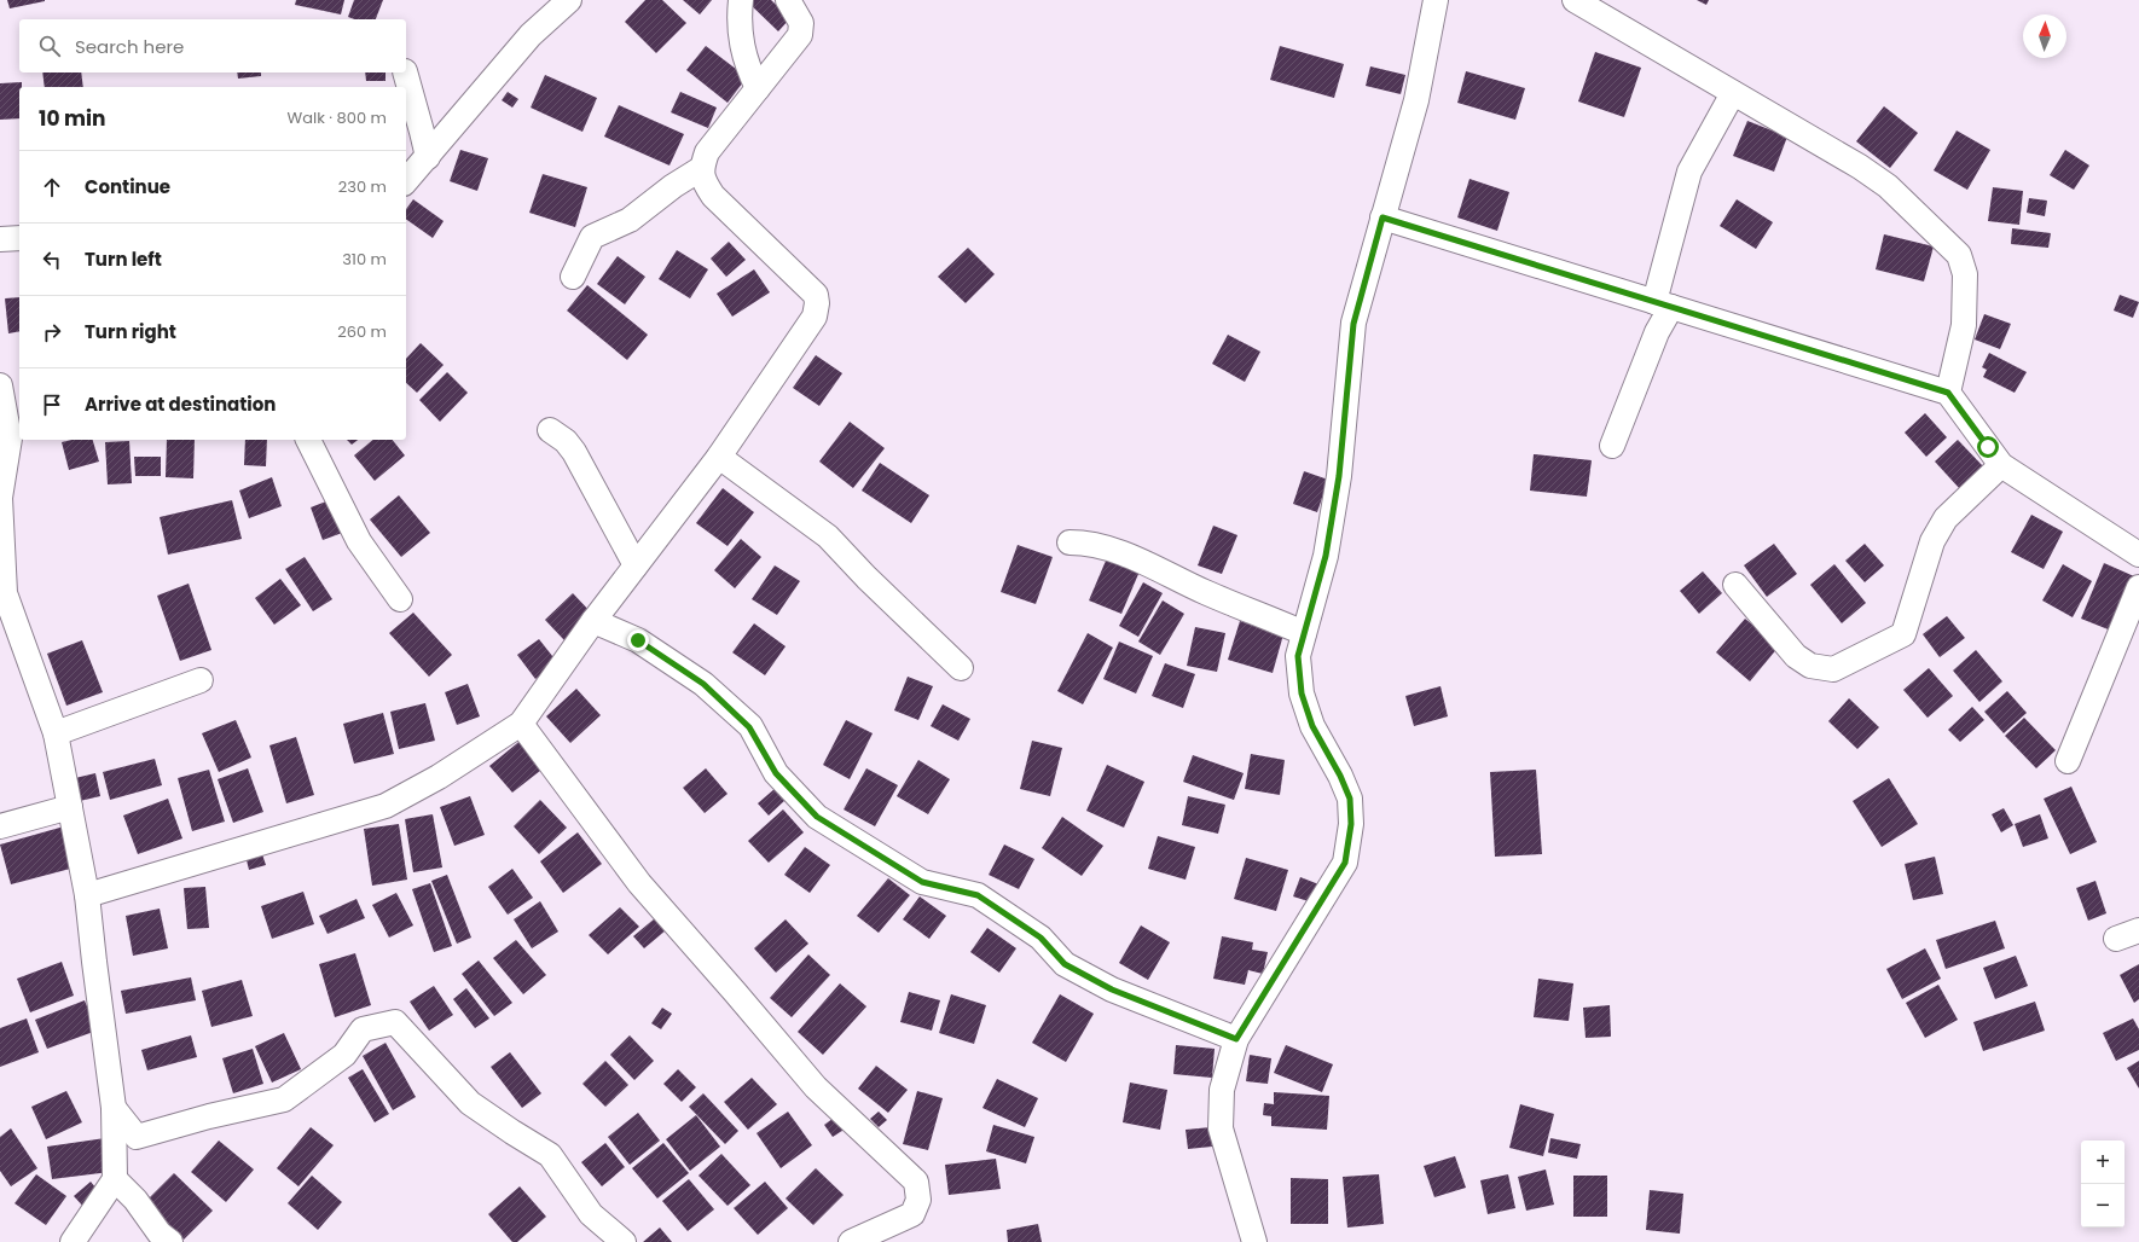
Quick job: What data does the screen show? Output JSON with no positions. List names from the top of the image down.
{
  "north": "top",
  "page": {
    "search": "Search here",
    "heading": ["10 min", "Walk · 800 m"],
    "list": [
      ["Continue", "230 m"],
      ["Turn left", "310 m"],
      ["Turn right", "260 m"],
      "Arrive at destination"
    ],
    "map_buttons": ["+", "−"]
  }
}
